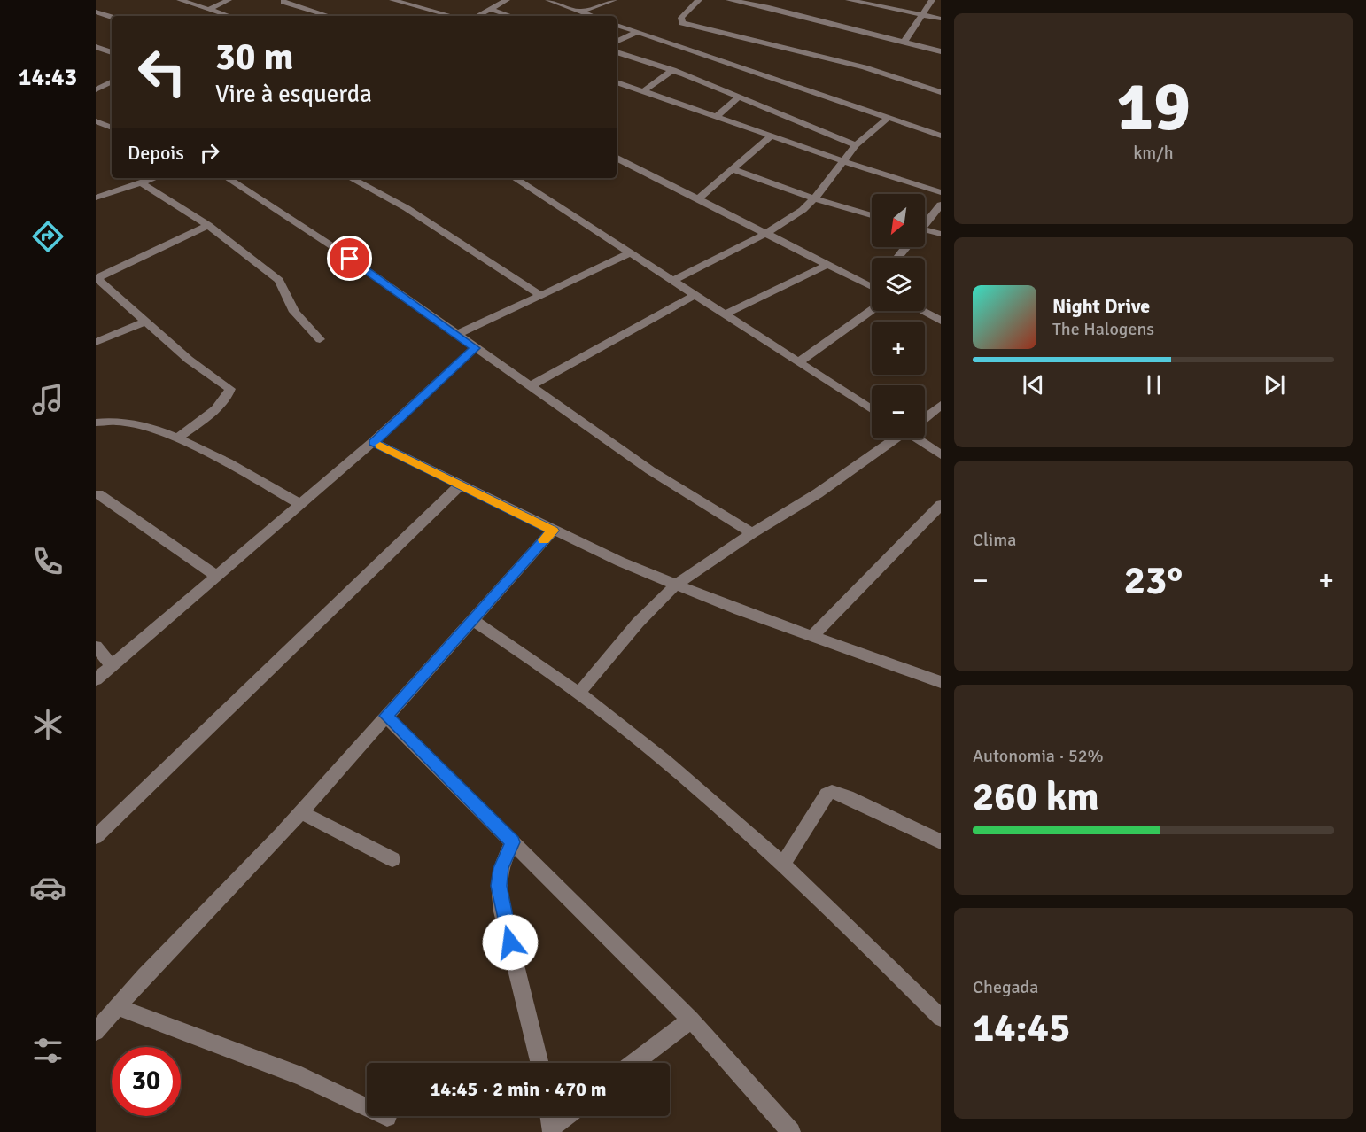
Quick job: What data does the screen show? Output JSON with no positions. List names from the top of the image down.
{
  "north": "bottom left",
  "page": {
    "tabs": "14:43",
    "tile": [
      ["19", "km/h"],
      "Clima",
      ["Autonomia · 52%", "260 km"],
      ["Chegada", "14:45"]
    ],
    "turn": ["30 m", "Vire à esquerda"],
    "then": "Depois",
    "map_buttons": ["+", "−"],
    "song": ["Night Drive", "The Halogens"],
    "heat": ["−", "23°", "+"],
    "limit": "30",
    "trip": "14:45 · 2 min · 470 m"
  }
}
